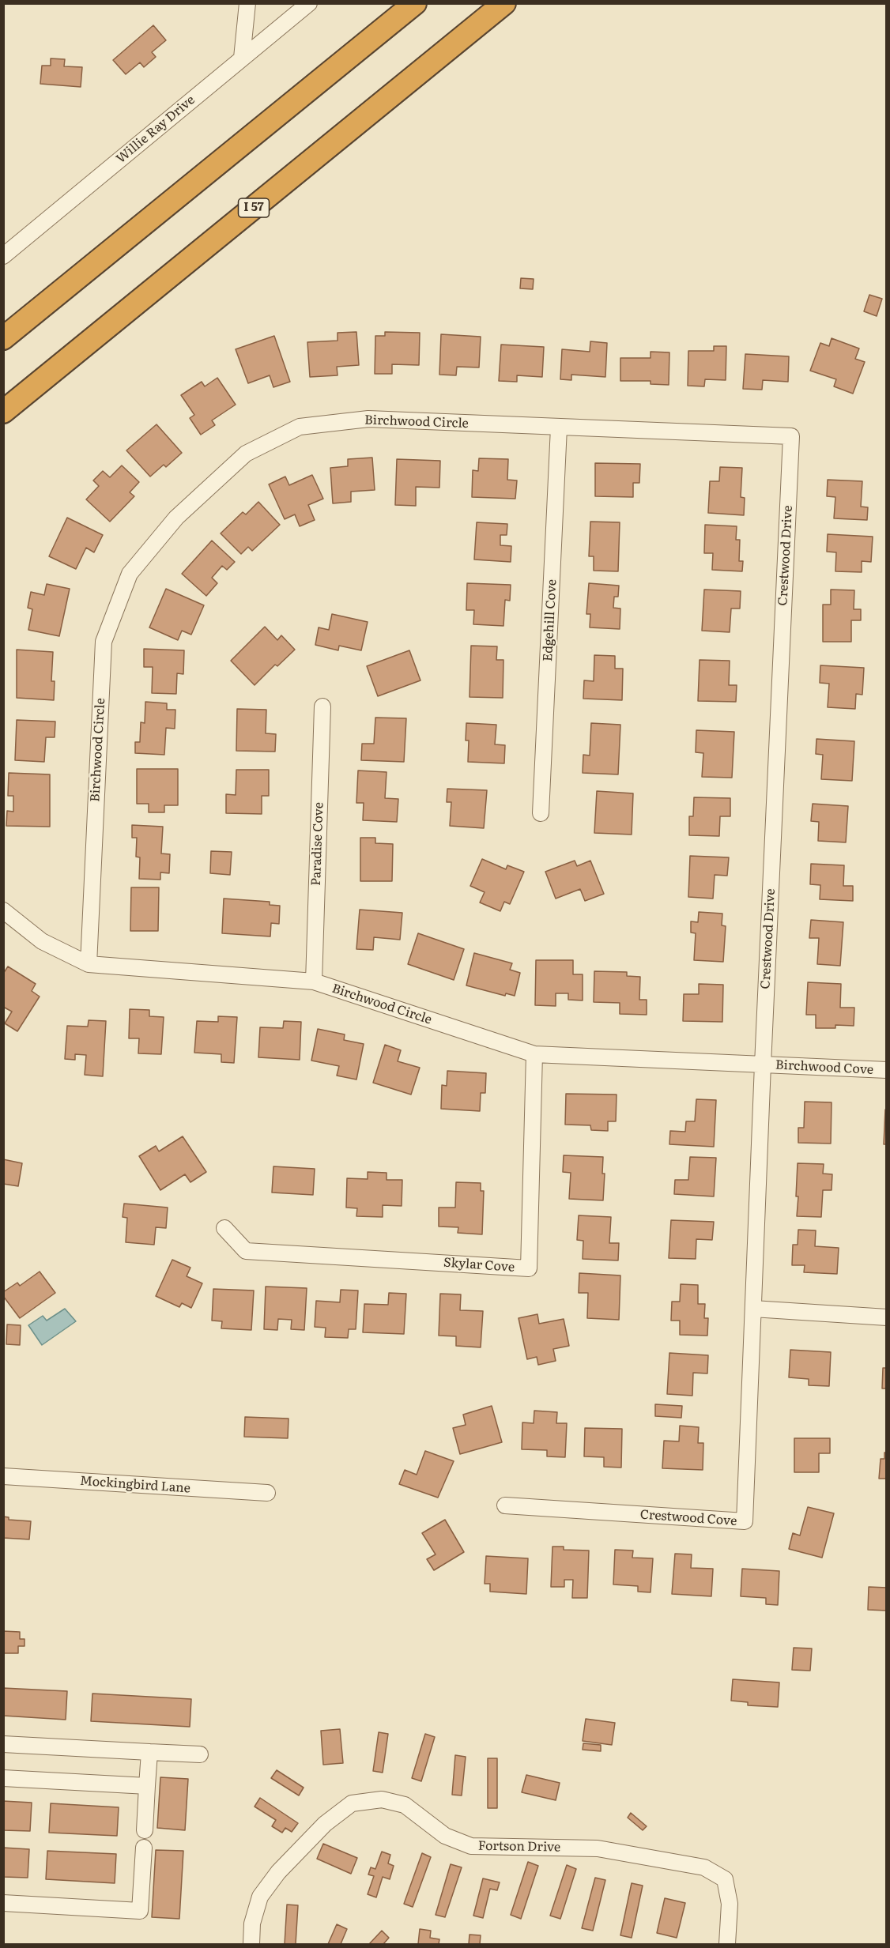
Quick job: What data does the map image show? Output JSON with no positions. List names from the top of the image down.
{
  "streets": {
    "highway": ["I 57"],
    "street": [
      "Willie Ray Drive",
      "Birchwood Circle",
      "Crestwood Drive",
      "Edgehill Cove",
      "Paradise Cove",
      "Birchwood Cove",
      "Skylar Cove",
      "Mockingbird Lane",
      "Crestwood Cove",
      "Fortson Drive"
    ]
  },
  "crossings": [
    ["Birchwood Circle", "Crestwood Drive"],
    ["Birchwood Circle", "Edgehill Cove"],
    ["Birchwood Circle", "Paradise Cove"],
    ["Birchwood Circle", "Birchwood Cove"],
    ["Birchwood Circle", "Skylar Cove"],
    ["Crestwood Drive", "Birchwood Cove"],
    ["Crestwood Drive", "Crestwood Cove"]
  ]
}
